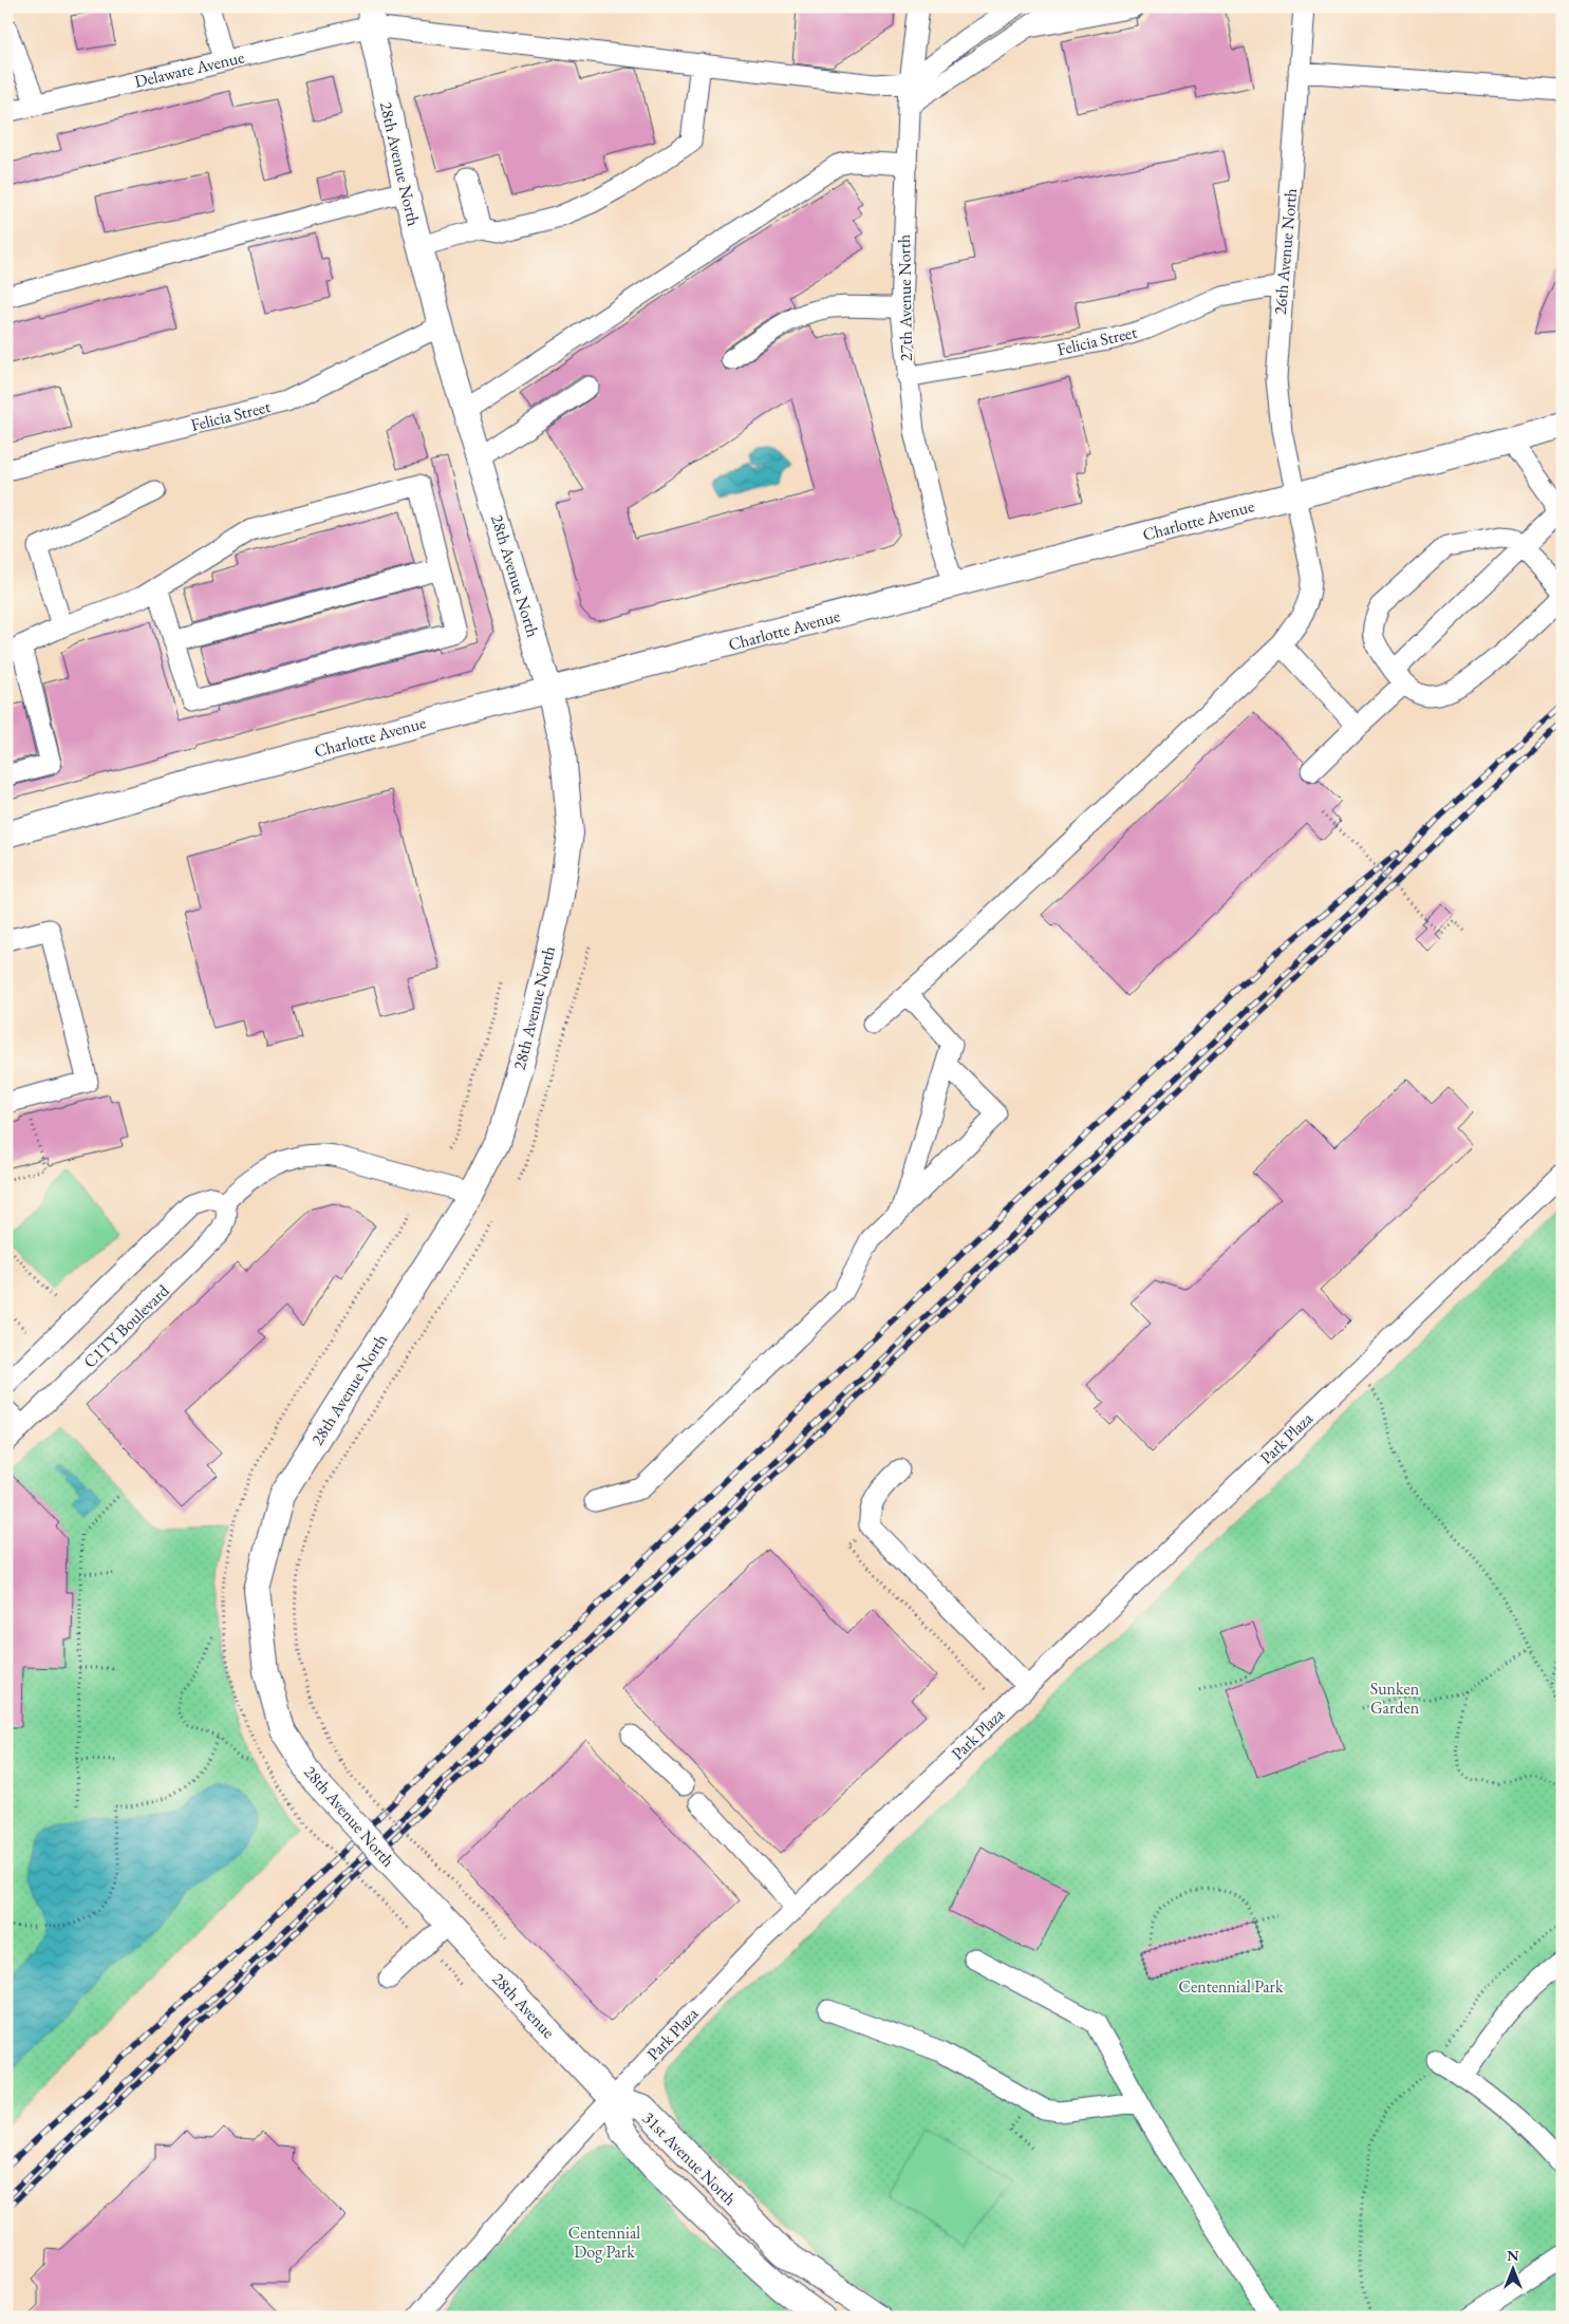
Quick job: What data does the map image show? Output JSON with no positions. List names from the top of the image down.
{
  "streets": {
    "main road": [
      "28th Avenue North",
      "Charlotte Avenue",
      "28th Avenue",
      "31st Avenue North"
    ],
    "street": [
      "Delaware Avenue",
      "26th Avenue North",
      "27th Avenue North",
      "Felicia Street",
      "C1TY Boulevard",
      "Park Plaza"
    ]
  },
  "crossings": [
    ["Delaware Avenue", "28th Avenue North"],
    ["Delaware Avenue", "27th Avenue North"],
    ["28th Avenue North", "Felicia Street"],
    ["28th Avenue North", "Charlotte Avenue"],
    ["28th Avenue North", "28th Avenue"],
    ["26th Avenue North", "Felicia Street"],
    ["26th Avenue North", "Charlotte Avenue"],
    ["27th Avenue North", "Felicia Street"],
    ["27th Avenue North", "Charlotte Avenue"],
    ["Park Plaza", "28th Avenue"],
    ["Park Plaza", "31st Avenue North"],
    ["28th Avenue", "31st Avenue North"]
  ],
  "parks": ["Sunken Garden", "Centennial Park", "Centennial Dog Park"],
  "north": "top"
}
